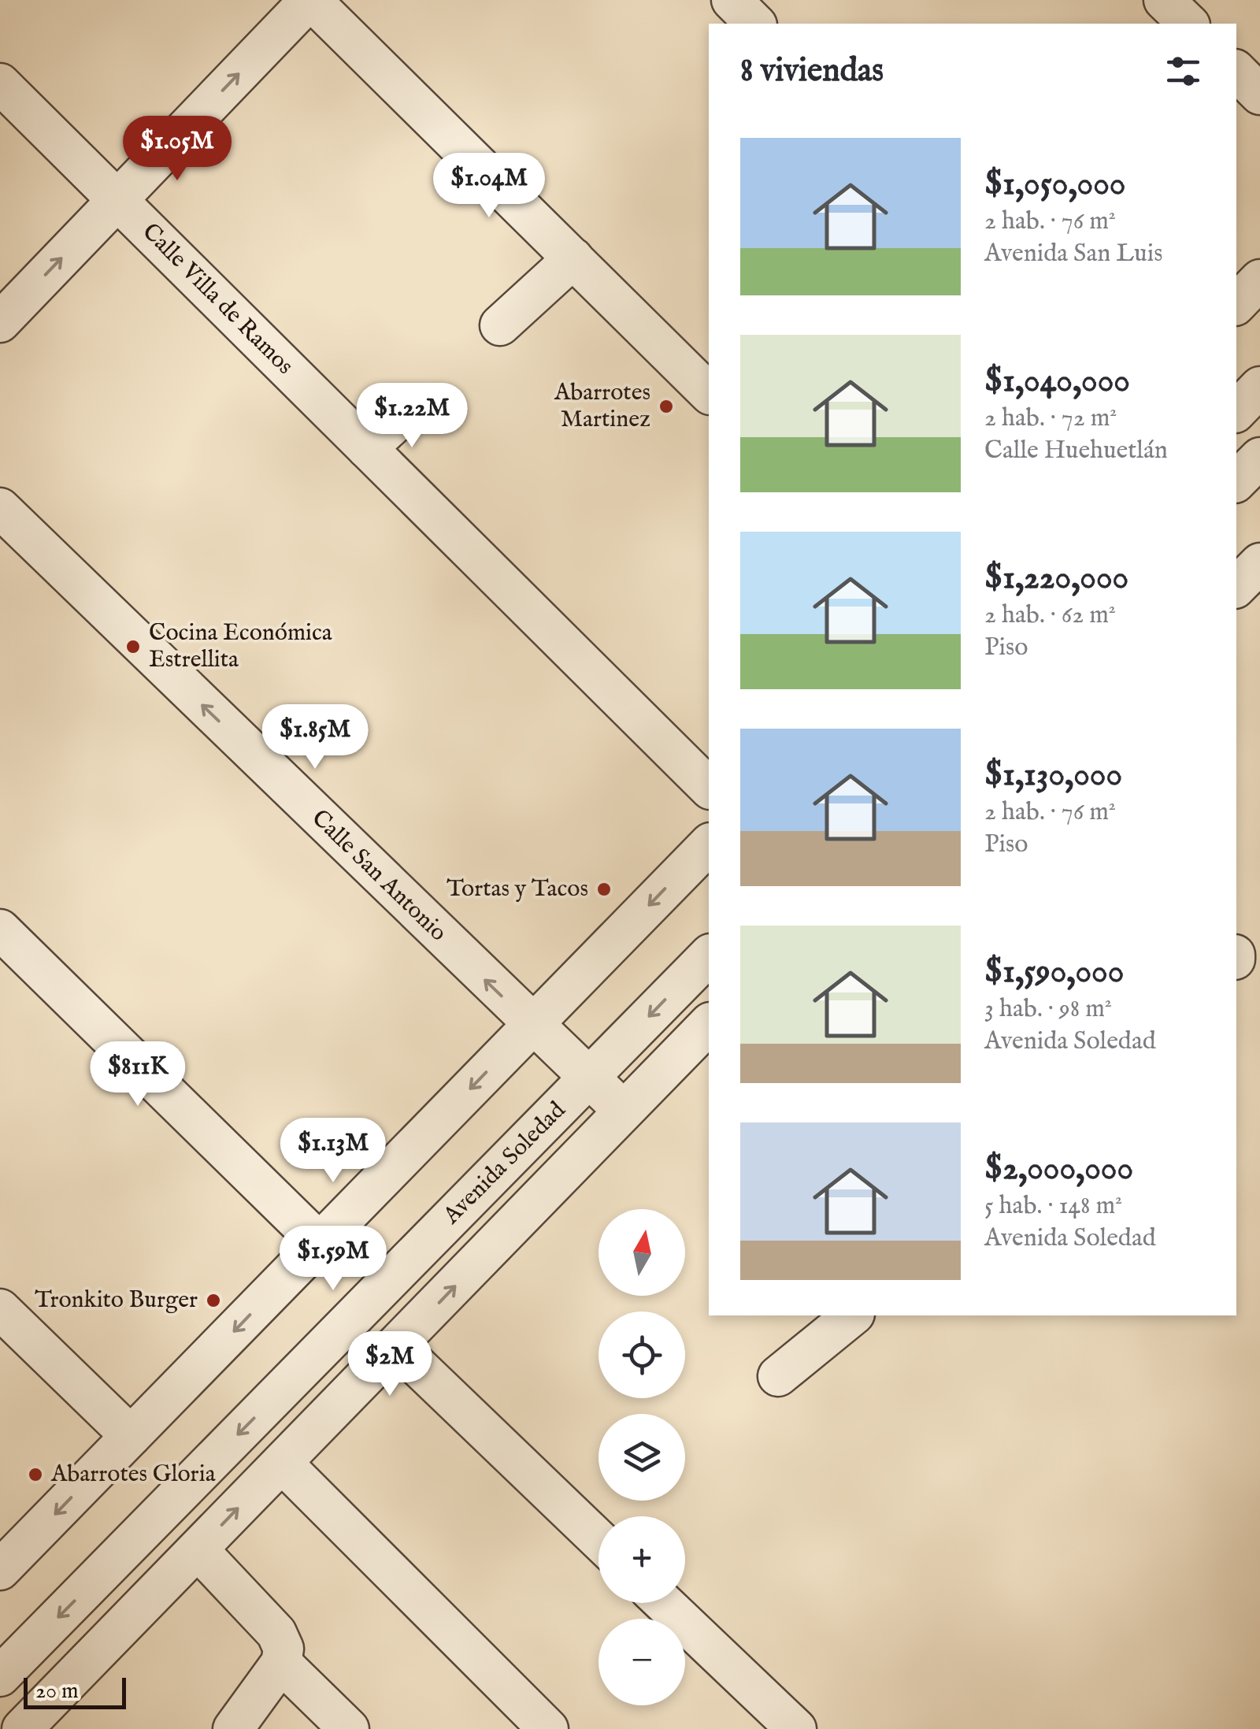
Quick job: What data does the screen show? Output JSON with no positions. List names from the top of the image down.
{
  "streets": {
    "street": ["Calle Villa de Ramos", "Calle San Antonio", "Avenida Soledad"]
  },
  "crossings": [
    ["Calle San Antonio", "Avenida Soledad"]
  ],
  "places": [
    "Abarrotes Martinez",
    "Cocina Económica Estrellita",
    "Tortas y Tacos",
    "Tronkito Burger",
    "Abarrotes Gloria"
  ],
  "scale_bar": "20 m",
  "north": "top",
  "page": {
    "heading": "8 viviendas",
    "price": [
      "$1.05M",
      "$1.04M",
      "$1.22M",
      "$1.85M",
      "$811K",
      "$1.13M",
      "$1.59M",
      "$2M"
    ],
    "list": [
      {
        "name": "$1,050,000",
        "note": "2 hab. · 76 m² · Avenida San Luis"
      },
      {
        "name": "$1,040,000",
        "note": "2 hab. · 72 m² · Calle Huehuetlán"
      },
      {
        "name": "$1,220,000",
        "note": "2 hab. · 62 m² · Piso"
      },
      {
        "name": "$1,130,000",
        "note": "2 hab. · 76 m² · Piso"
      },
      {
        "name": "$1,590,000",
        "note": "3 hab. · 98 m² · Avenida Soledad"
      },
      {
        "name": "$2,000,000",
        "note": "5 hab. · 148 m² · Avenida Soledad"
      }
    ],
    "map_buttons": ["+", "−"],
    "scale": "20 m"
  }
}
